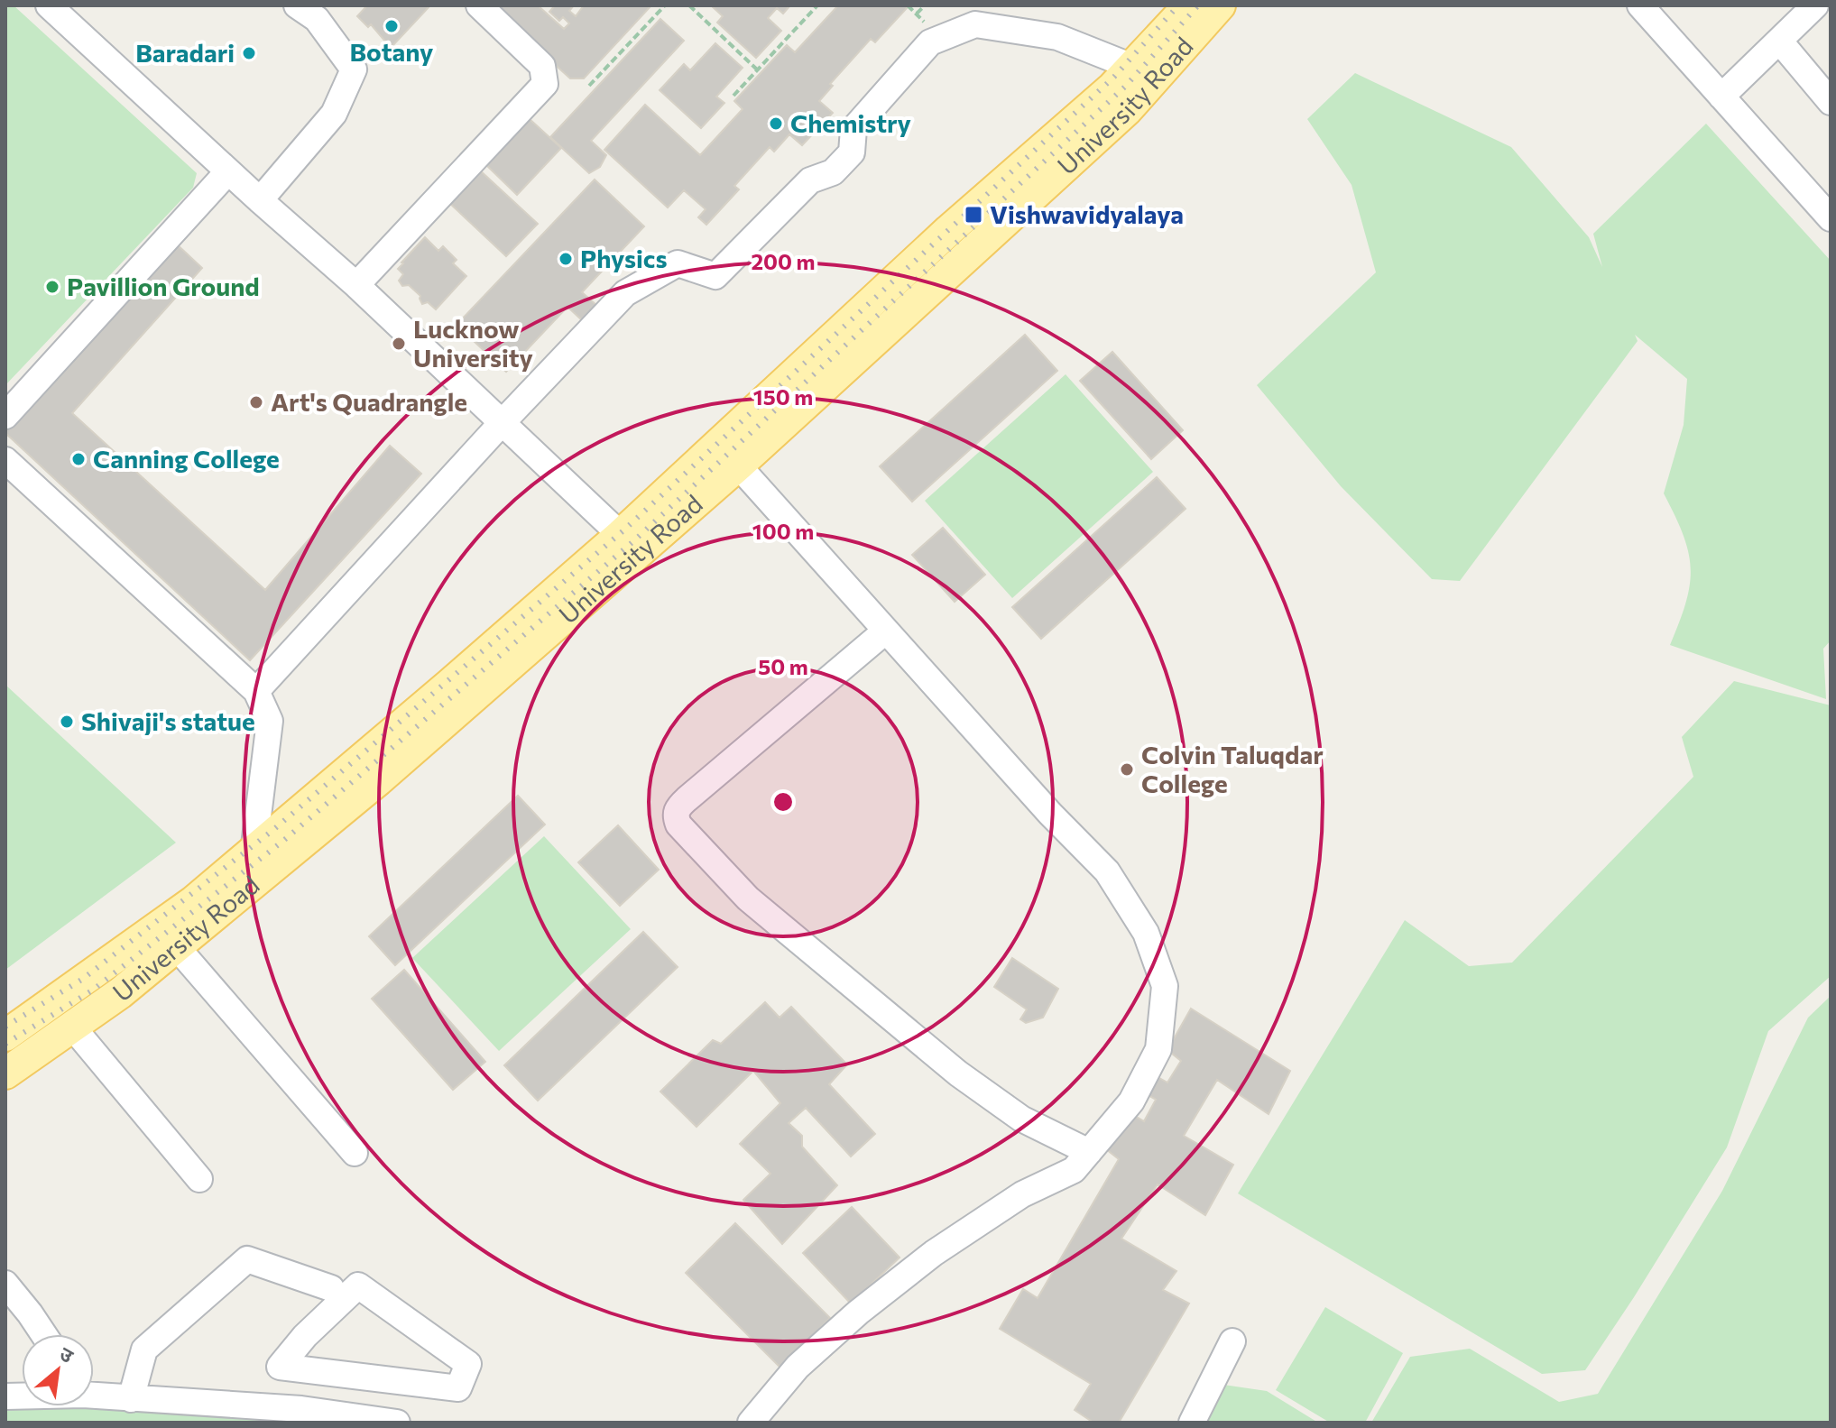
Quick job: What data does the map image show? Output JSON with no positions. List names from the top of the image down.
{
  "streets": {
    "main road": ["University Road"]
  },
  "places": {
    "other": [
      "Botany",
      "Baradari",
      "Chemistry",
      "Physics",
      "Pavillion Ground",
      "Lucknow University",
      "Art's Quadrangle",
      "Canning College",
      "Shivaji's statue",
      "Colvin Taluqdar College"
    ],
    "transit": ["Vishwavidyalaya"]
  },
  "north": "top right",
  "rings": [
    "200 m",
    "150 m",
    "100 m",
    "50 m"
  ]
}
